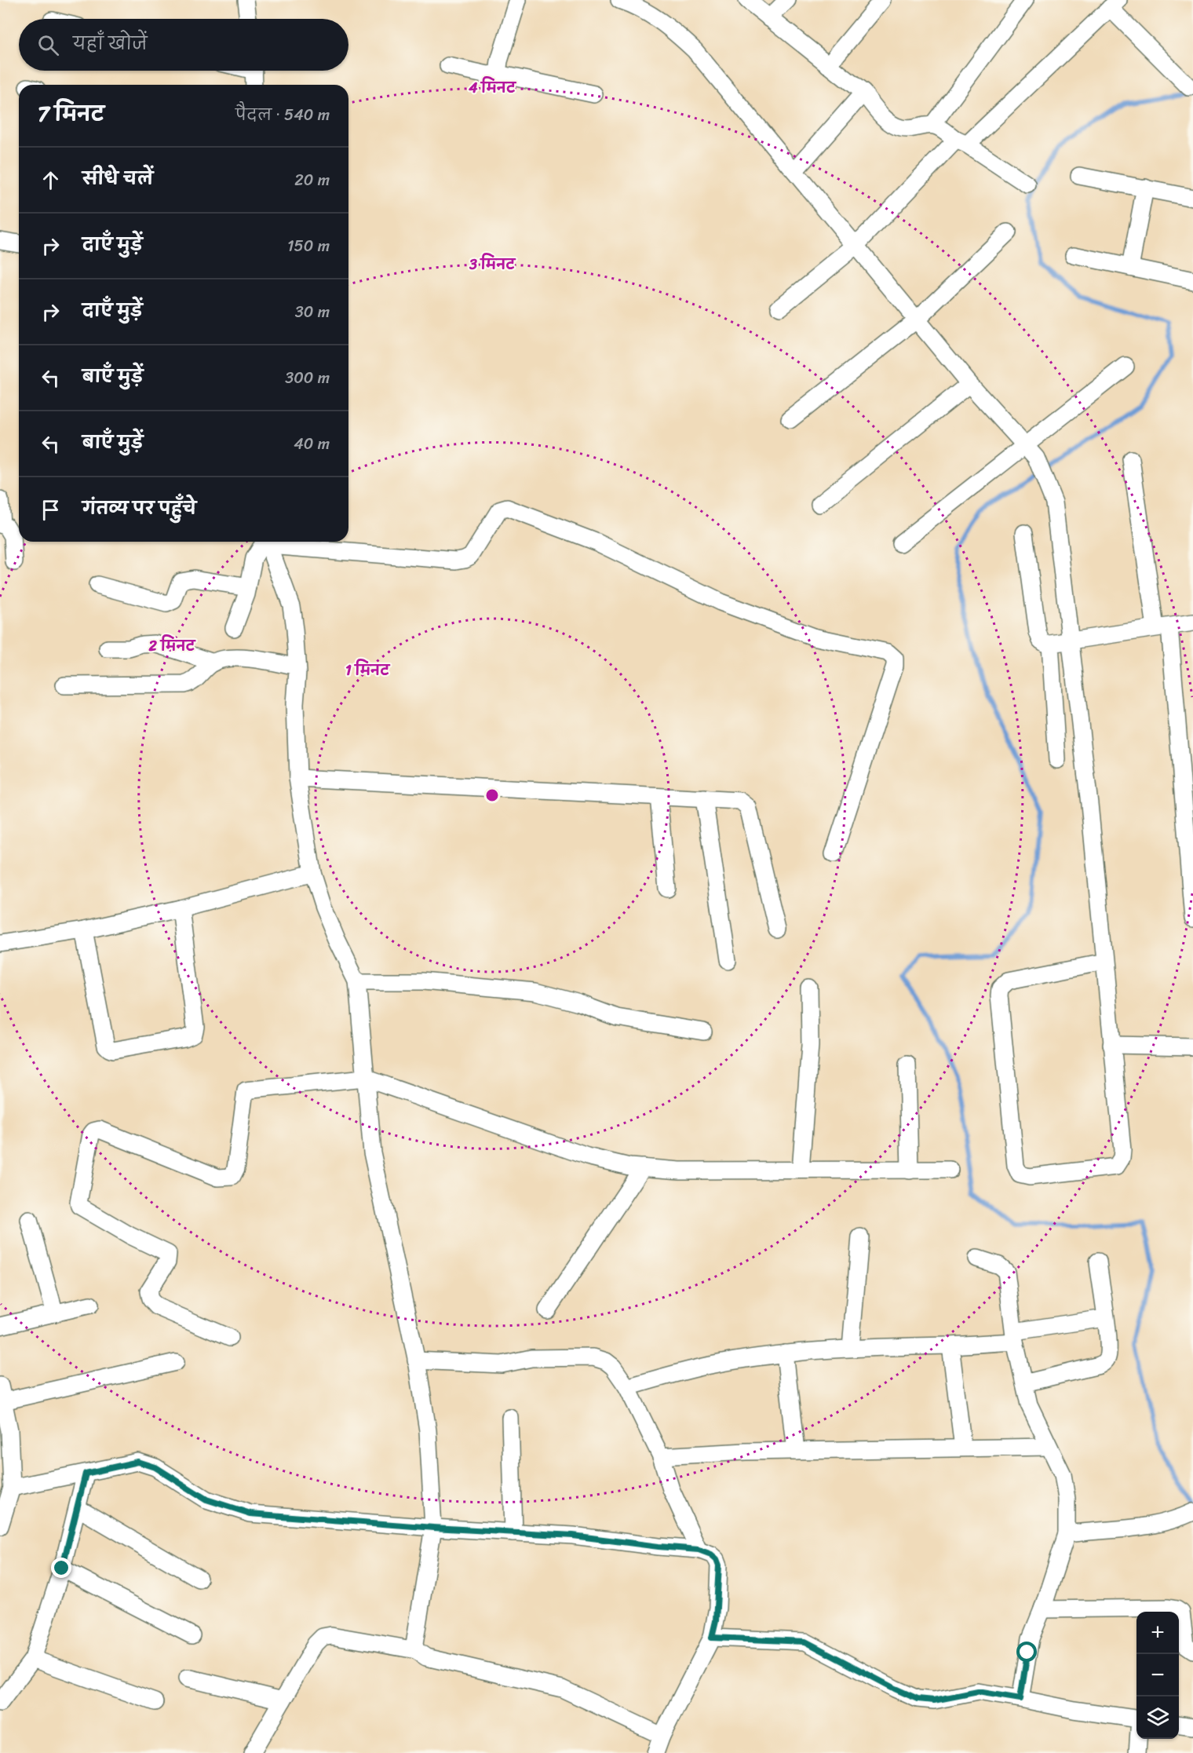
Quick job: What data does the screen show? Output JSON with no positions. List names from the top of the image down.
{
  "page": {
    "search": "यहाँ खोजें",
    "heading": ["7 मिनट", "पैदल · 540 m"],
    "list": [
      ["सीधे चलें", "20 m"],
      ["दाएँ मुड़ें", "150 m"],
      ["दाएँ मुड़ें", "30 m"],
      ["बाएँ मुड़ें", "300 m"],
      ["बाएँ मुड़ें", "40 m"],
      "गंतव्य पर पहुँचे"
    ],
    "map_buttons": ["+", "−"]
  },
  "rings": [
    "4 मिनट",
    "3 मिनट",
    "2 मिनट",
    "1 मिनट"
  ]
}
